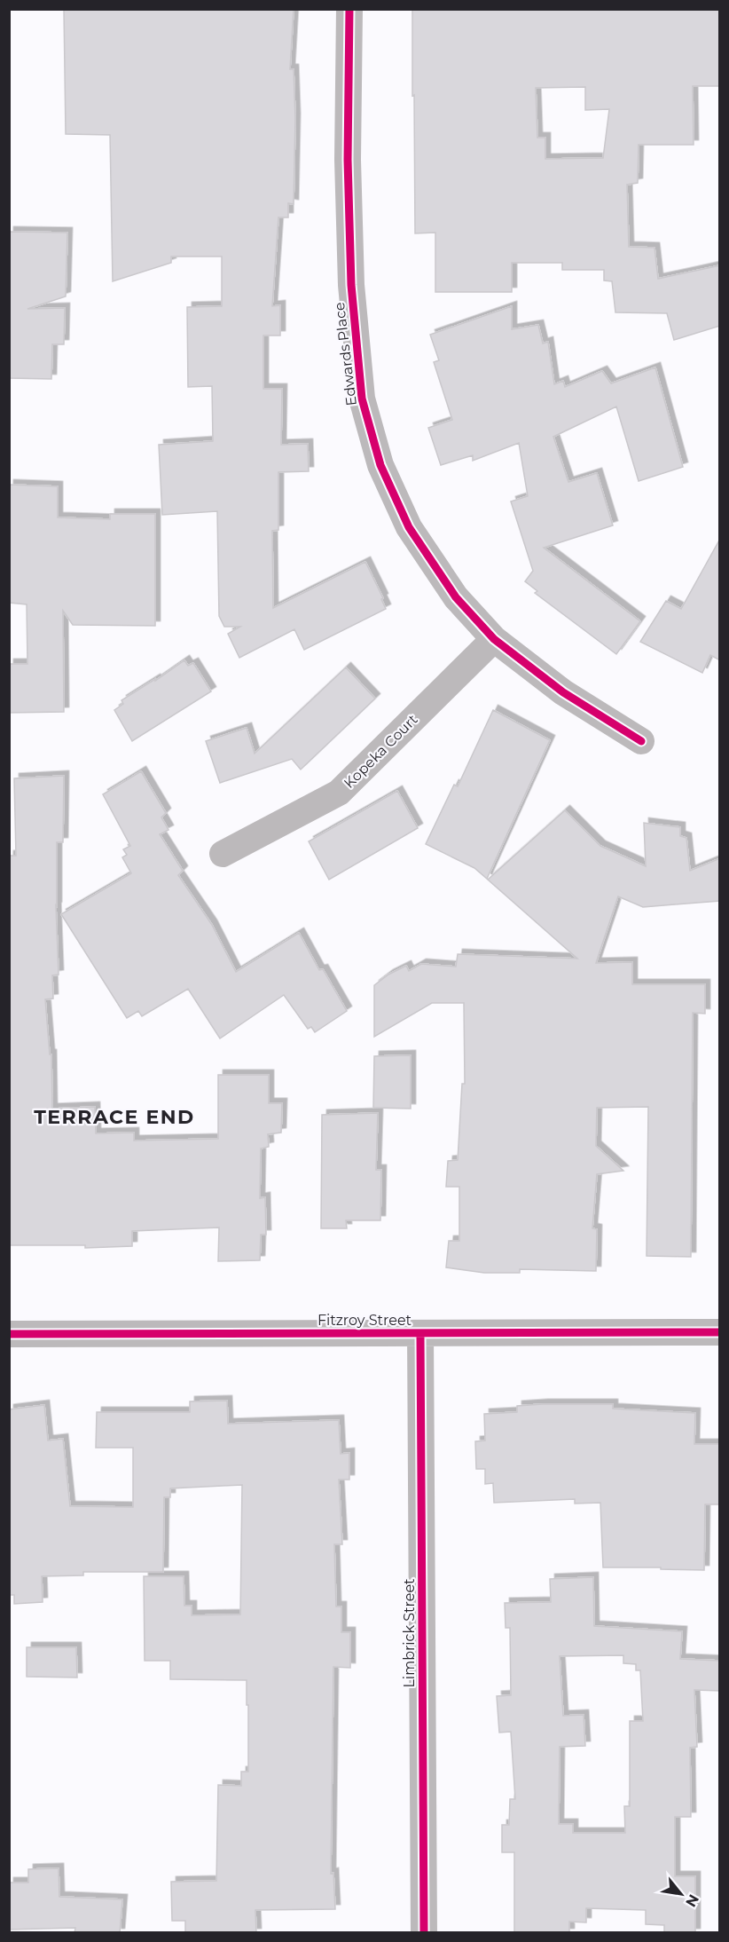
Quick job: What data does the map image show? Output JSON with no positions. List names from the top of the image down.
{
  "streets": {
    "street": [
      "Edwards Place",
      "Kopeka Court",
      "Fitzroy Street",
      "Limbrick Street"
    ]
  },
  "crossings": [
    ["Edwards Place", "Kopeka Court"],
    ["Fitzroy Street", "Limbrick Street"]
  ],
  "districts": ["TERRACE END"],
  "north": "bottom right"
}
